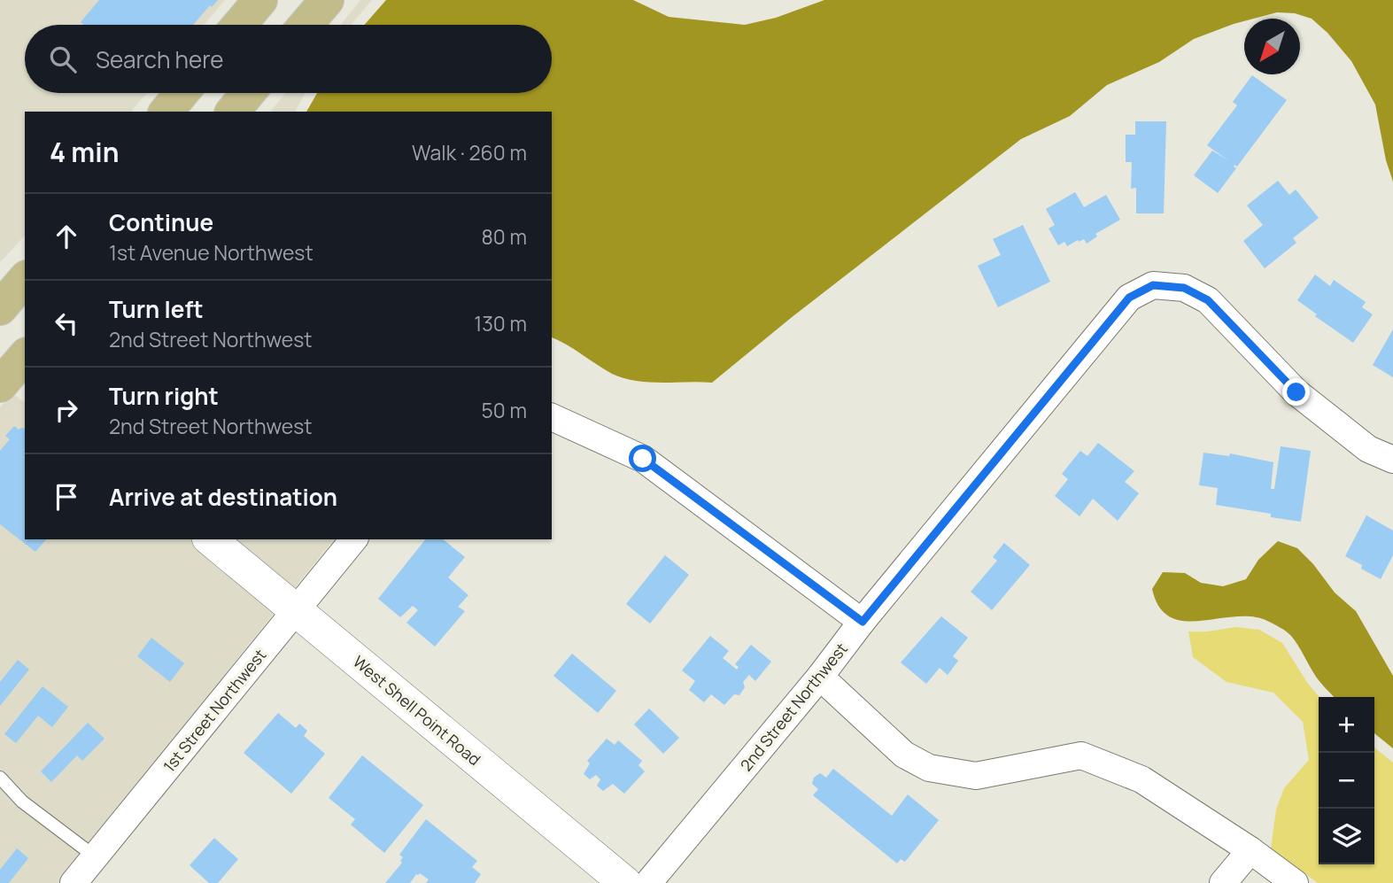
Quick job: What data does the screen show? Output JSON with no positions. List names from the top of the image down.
{
  "streets": {
    "street": ["2nd Street Northwest", "1st Street Northwest", "West Shell Point Road"]
  },
  "crossings": [
    ["1st Street Northwest", "West Shell Point Road"]
  ],
  "north": "bottom left",
  "page": {
    "search": "Search here",
    "heading": ["4 min", "Walk · 260 m"],
    "list": [
      ["Continue", "1st Avenue Northwest", "80 m"],
      ["Turn left", "2nd Street Northwest", "130 m"],
      ["Turn right", "2nd Street Northwest", "50 m"],
      "Arrive at destination"
    ],
    "map_buttons": ["+", "−"]
  }
}
